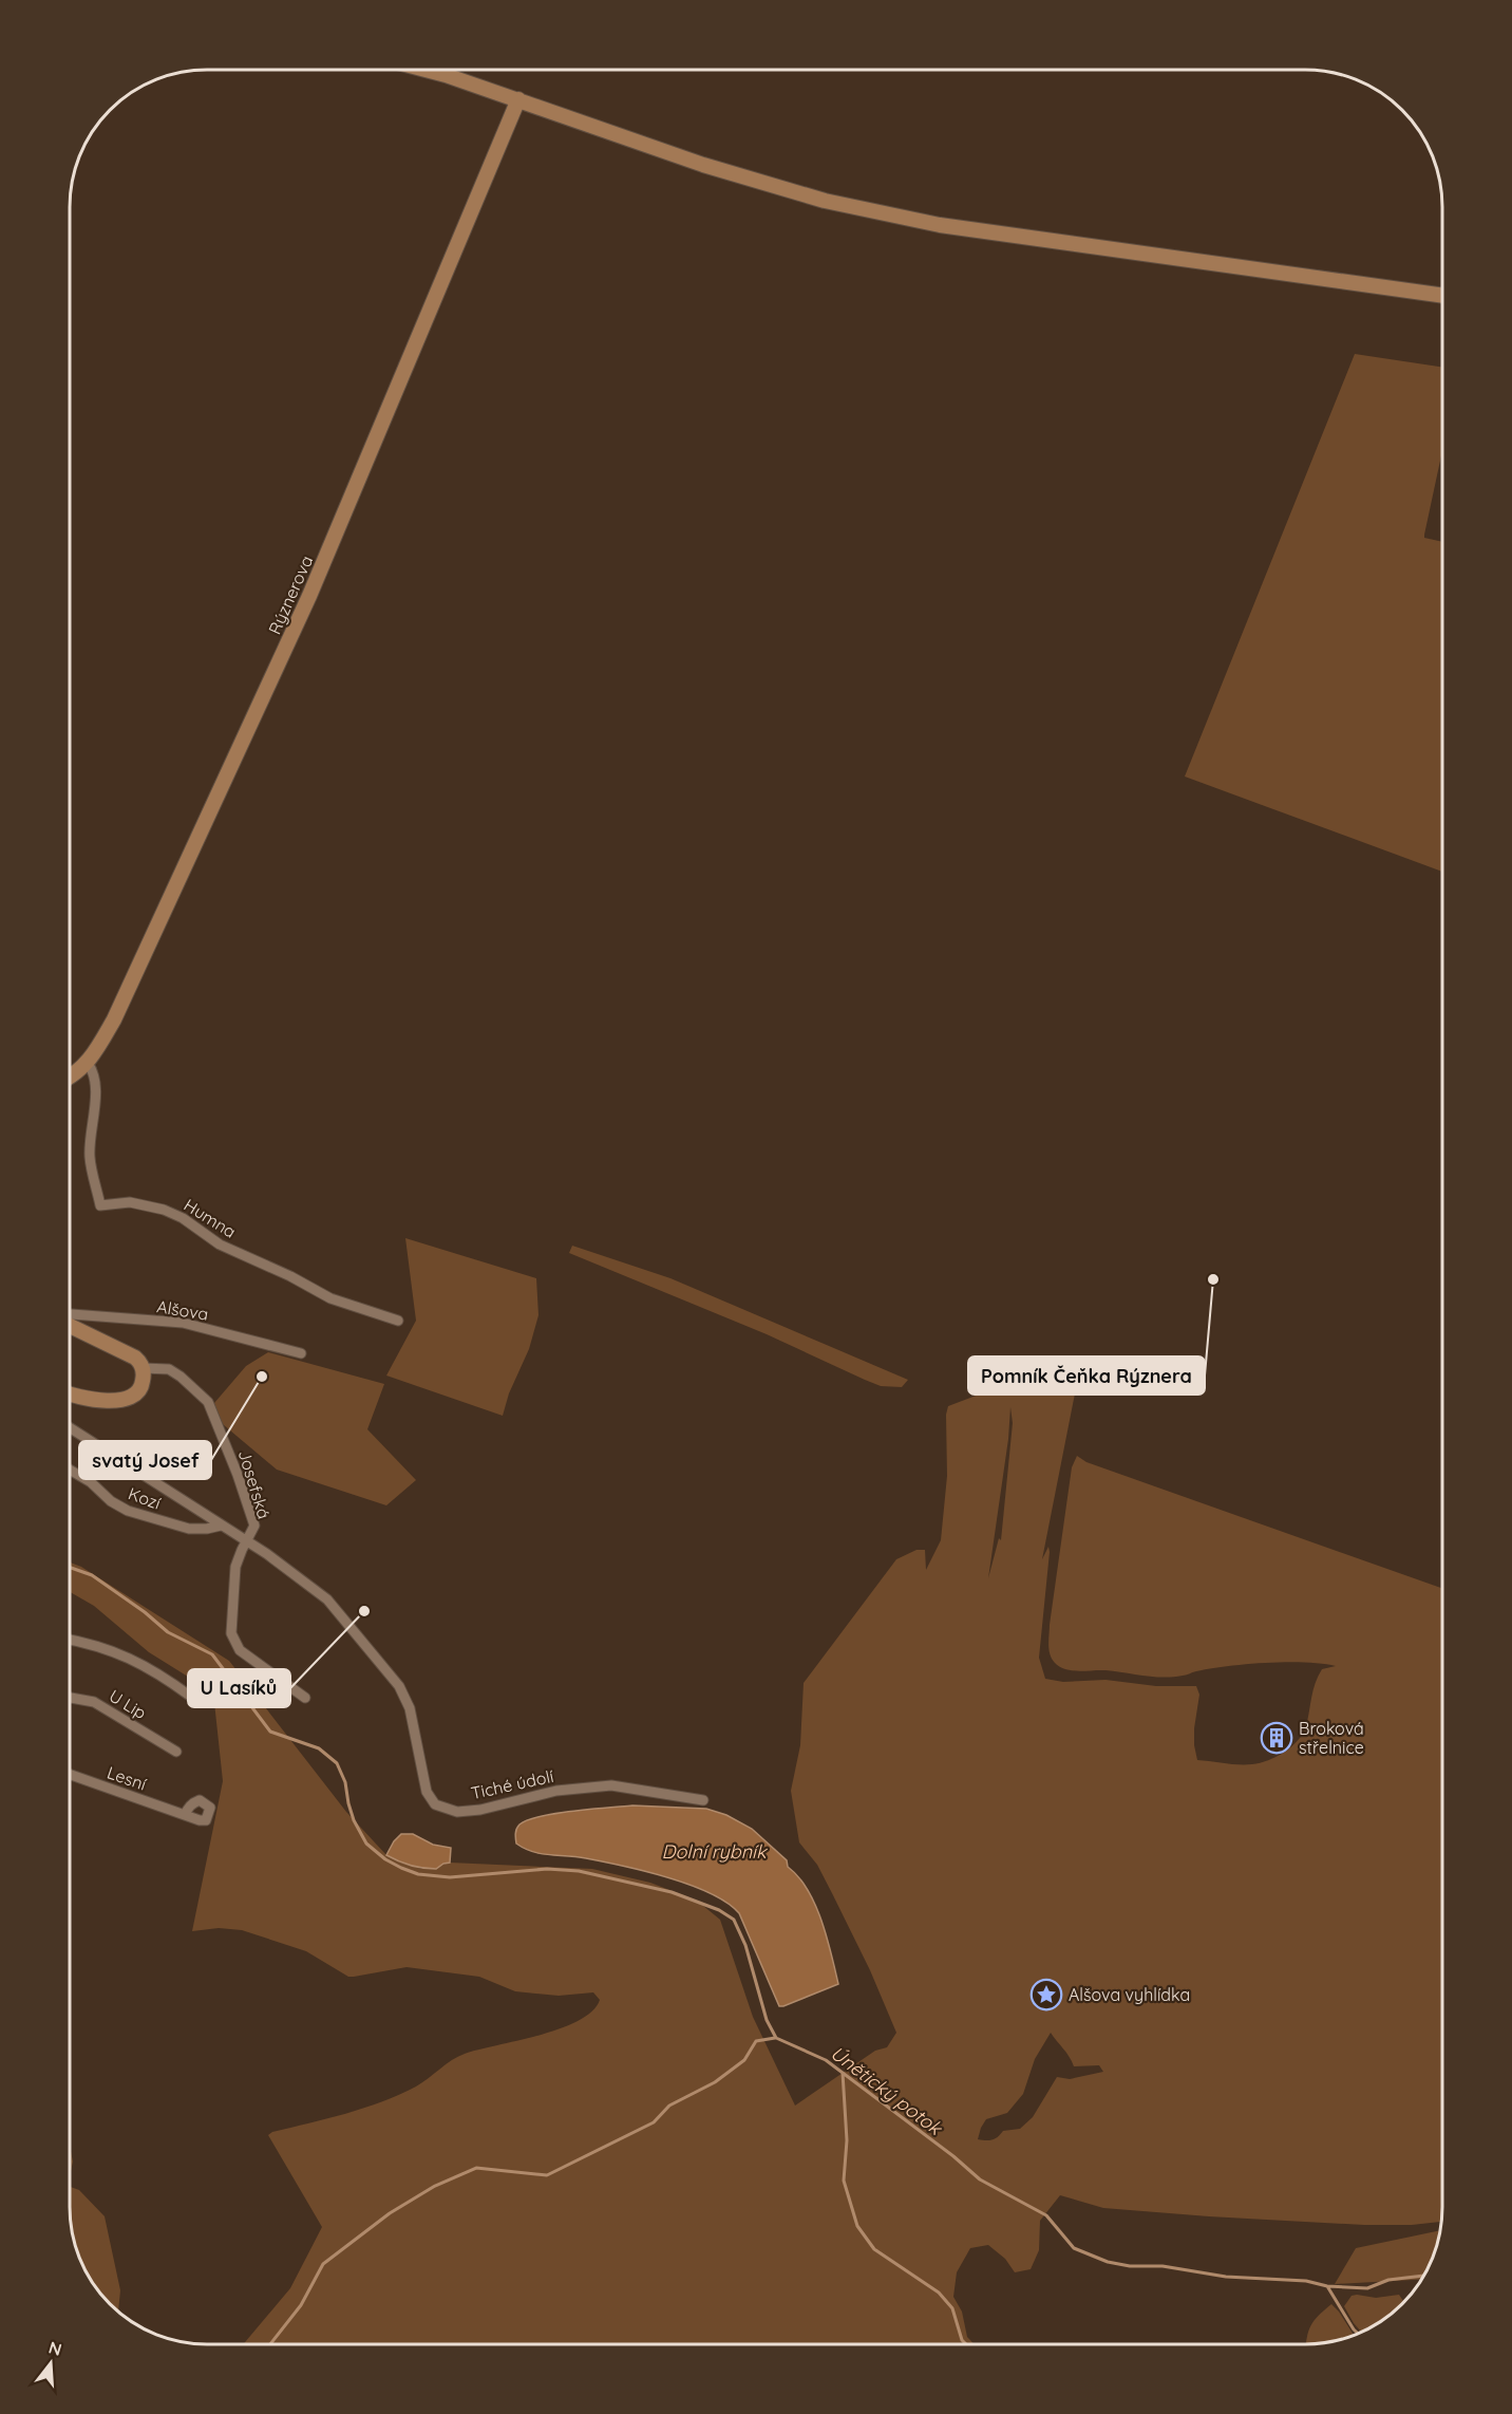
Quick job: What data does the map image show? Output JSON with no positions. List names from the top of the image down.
{
  "streets": {
    "street": [
      "Rýznerova",
      "Humna",
      "Alšova",
      "Josefská",
      "Kozí",
      "U Lip",
      "Lesní",
      "Tiché údolí"
    ]
  },
  "crossings": [
    ["Rýznerova", "Humna"],
    ["Josefská", "Tiché údolí"],
    ["Kozí", "Tiché údolí"]
  ],
  "water": ["Dolní rybník", "Únětický potok"],
  "places": {
    "other": ["Pomník Čeňka Rýznera", "svatý Josef", "U Lasíků"],
    "building": ["Broková střelnice"],
    "place": ["Alšova vyhlídka"]
  },
  "north": "top"
}
